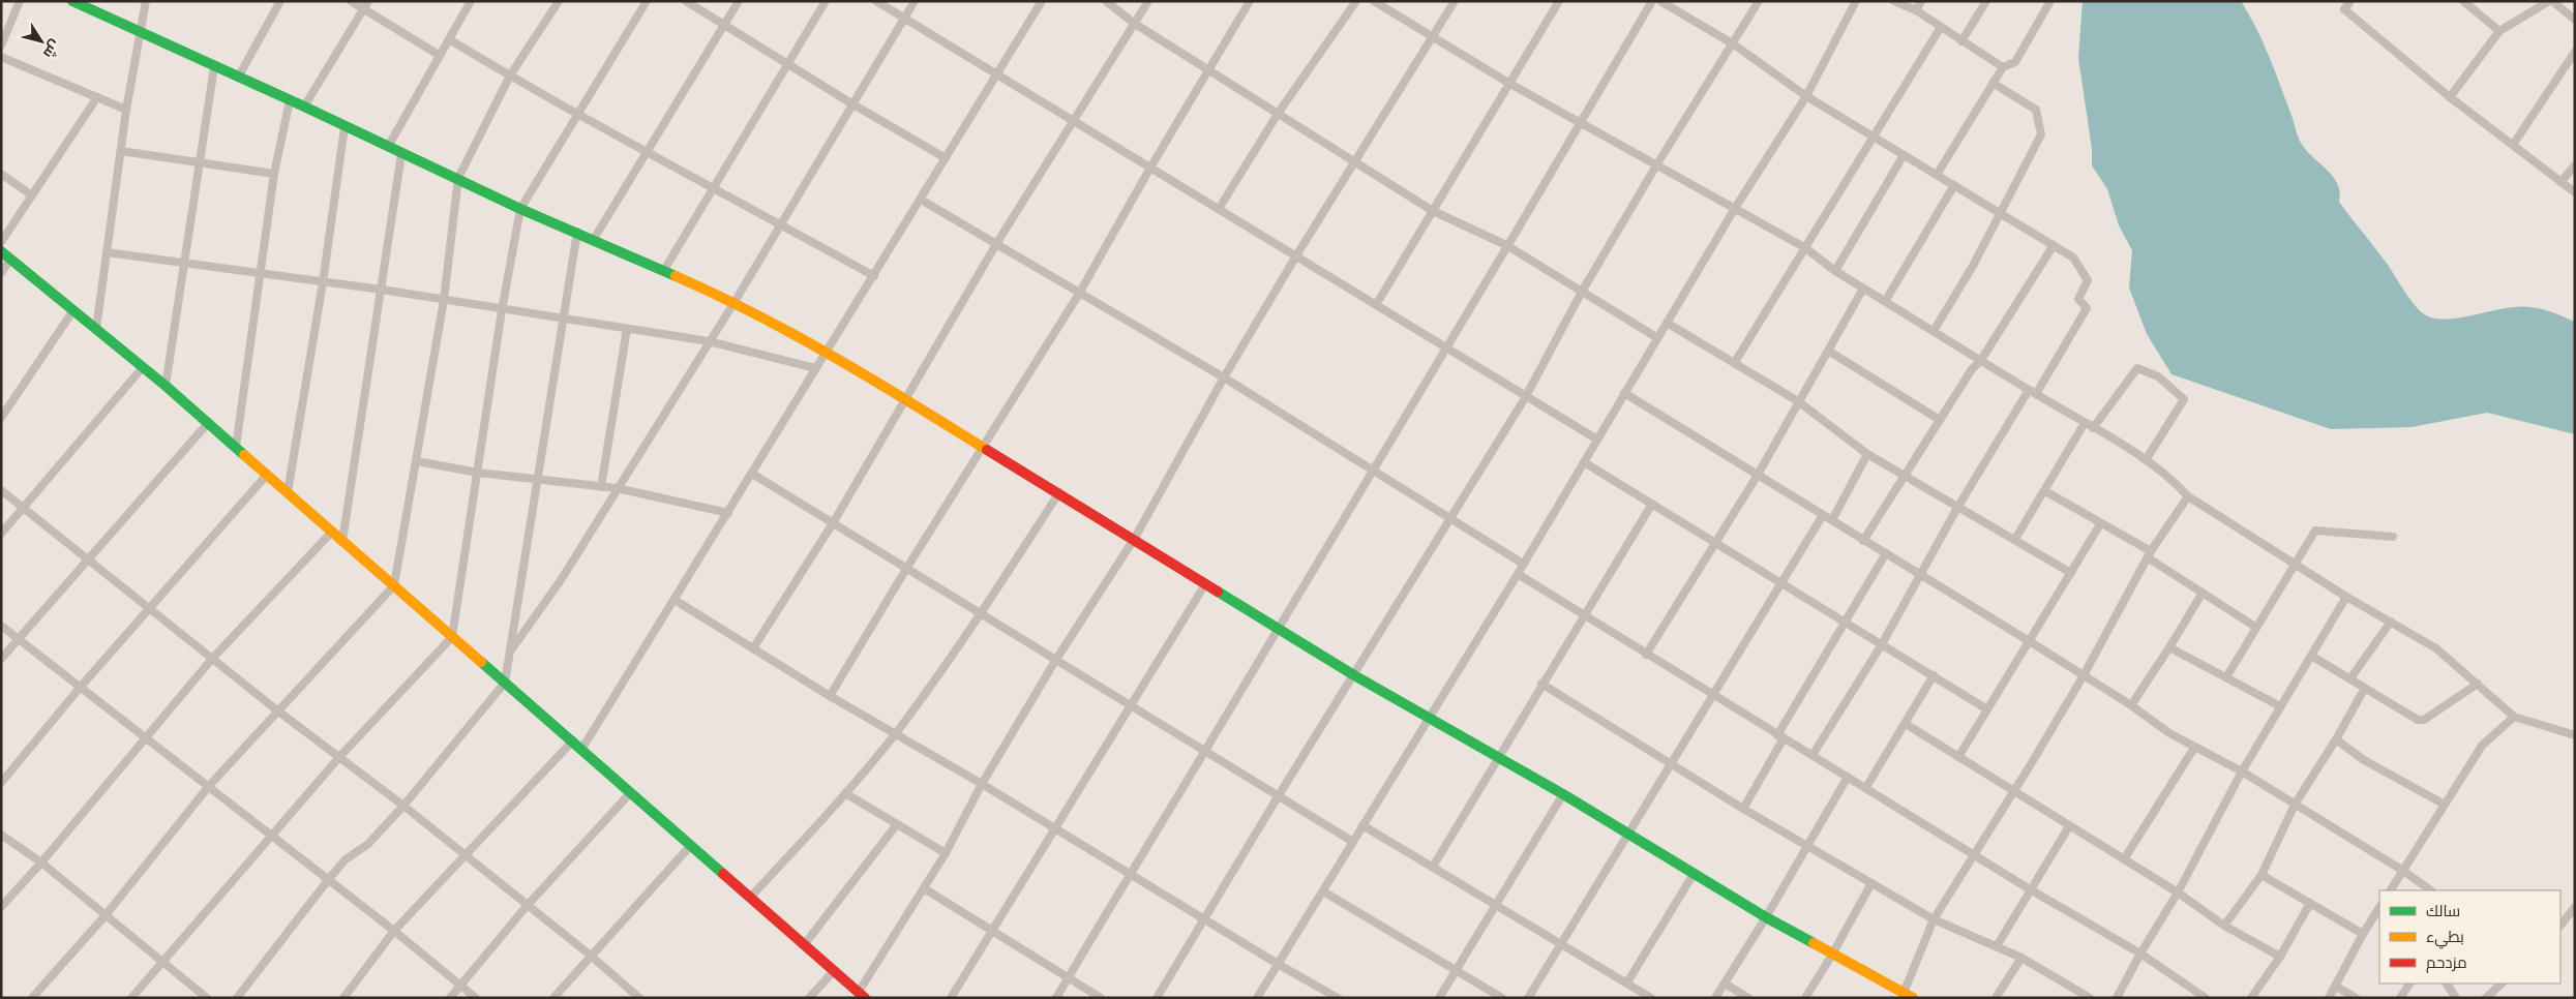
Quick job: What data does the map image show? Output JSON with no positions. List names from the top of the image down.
{
  "legend": ["سالك", "بطيء", "مزدحم"],
  "north": "bottom right"
}
